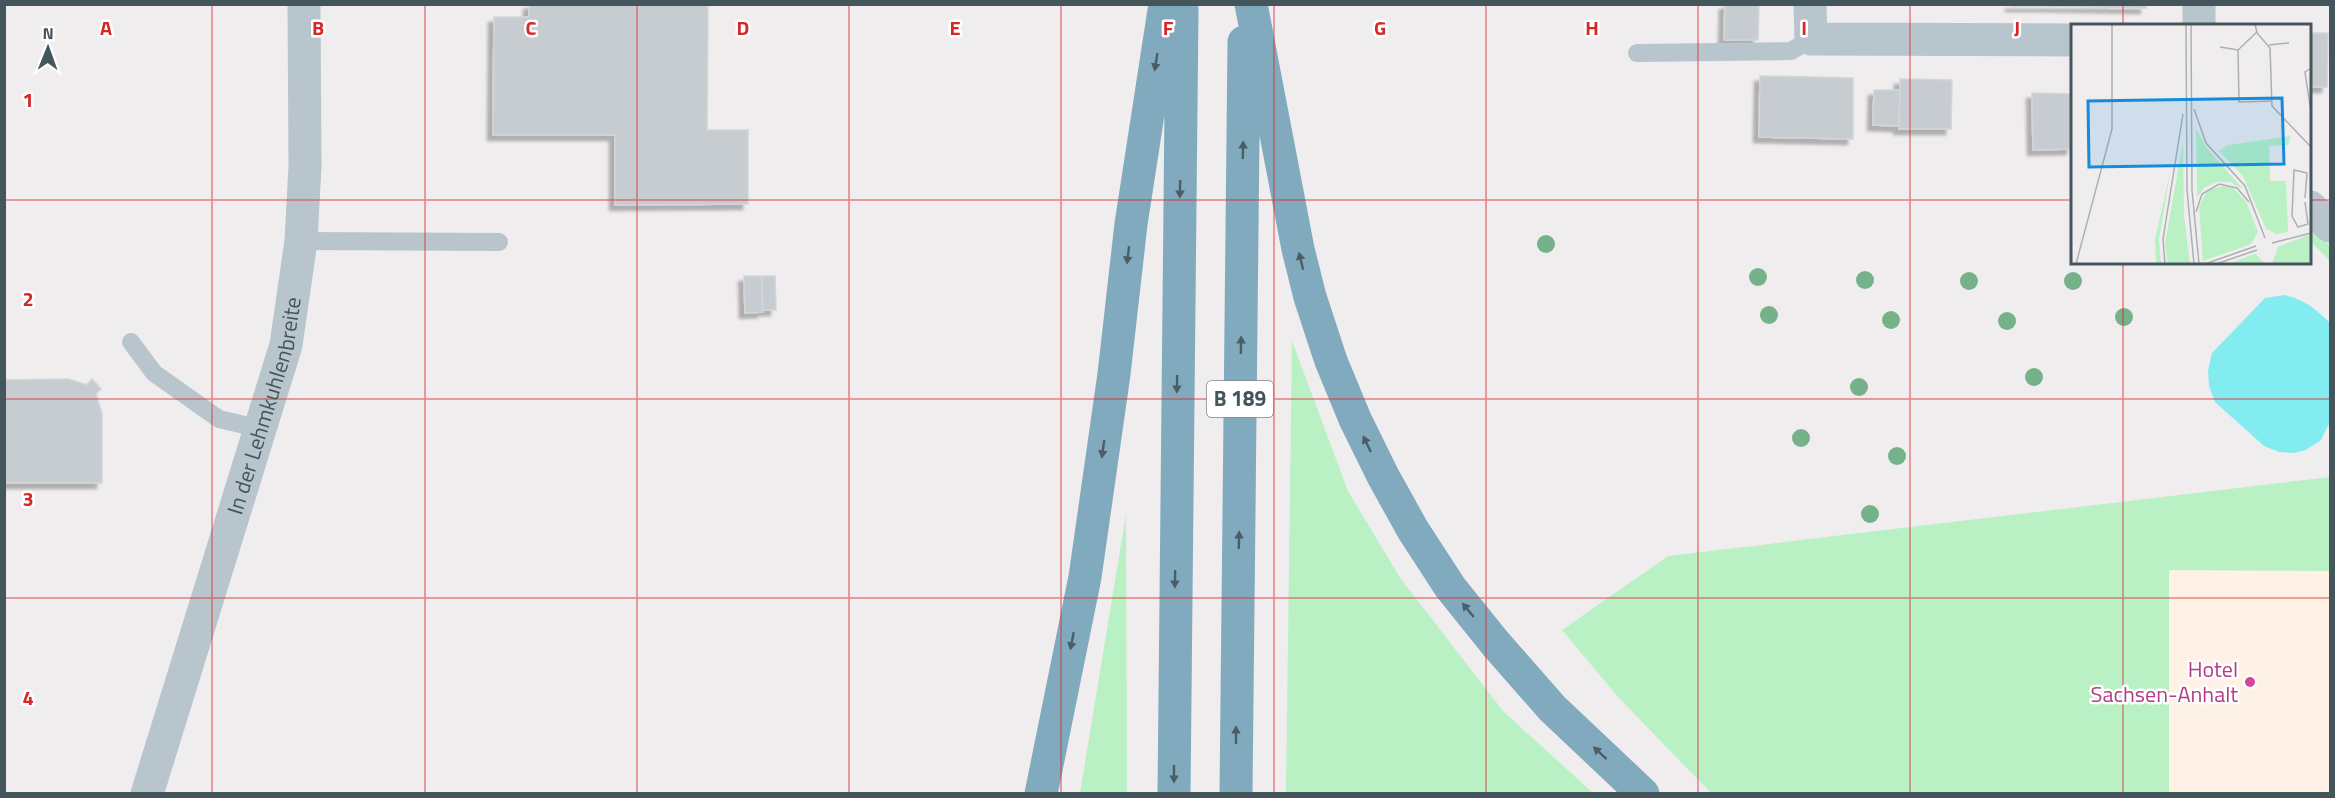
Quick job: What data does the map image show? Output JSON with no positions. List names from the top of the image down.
{
  "streets": {
    "highway": ["B 189"],
    "street": ["In der Lehmkuhlenbreite"]
  },
  "places": ["Hotel Sachsen-Anhalt"],
  "north": "top",
  "grid": {
    "columns": [
      "A",
      "B",
      "C",
      "D",
      "E",
      "F",
      "G",
      "H",
      "I",
      "J"
    ],
    "rows": [
      "1",
      "2",
      "3",
      "4"
    ]
  }
}
